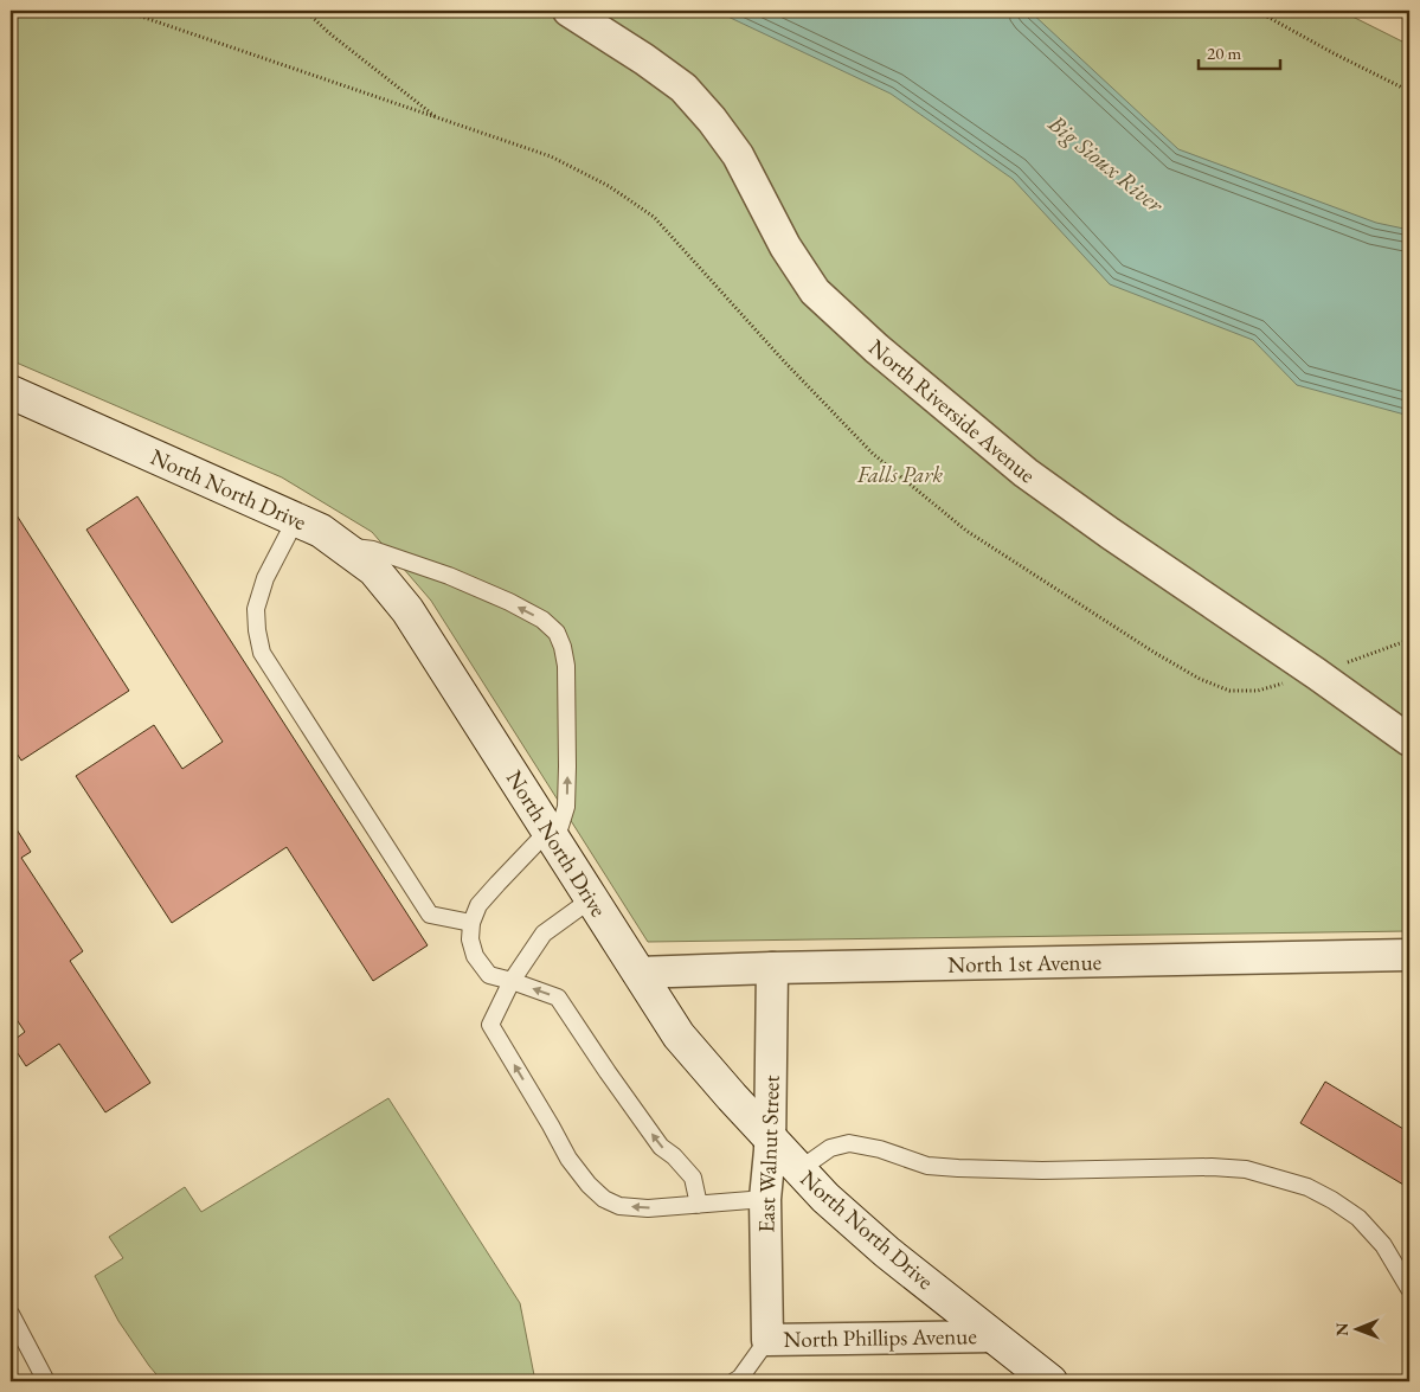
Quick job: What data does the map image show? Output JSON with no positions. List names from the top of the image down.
{
  "streets": {
    "main road": ["North North Drive"],
    "street": [
      "North Riverside Avenue",
      "North 1st Avenue",
      "East Walnut Street",
      "North Phillips Avenue"
    ]
  },
  "crossings": [
    ["North North Drive", "North 1st Avenue"],
    ["North North Drive", "East Walnut Street"],
    ["North North Drive", "North Phillips Avenue"],
    ["North 1st Avenue", "East Walnut Street"],
    ["East Walnut Street", "North Phillips Avenue"]
  ],
  "water": ["Big Sioux River"],
  "parks": ["Falls Park"],
  "scale_bar": "20 m",
  "north": "left"
}
